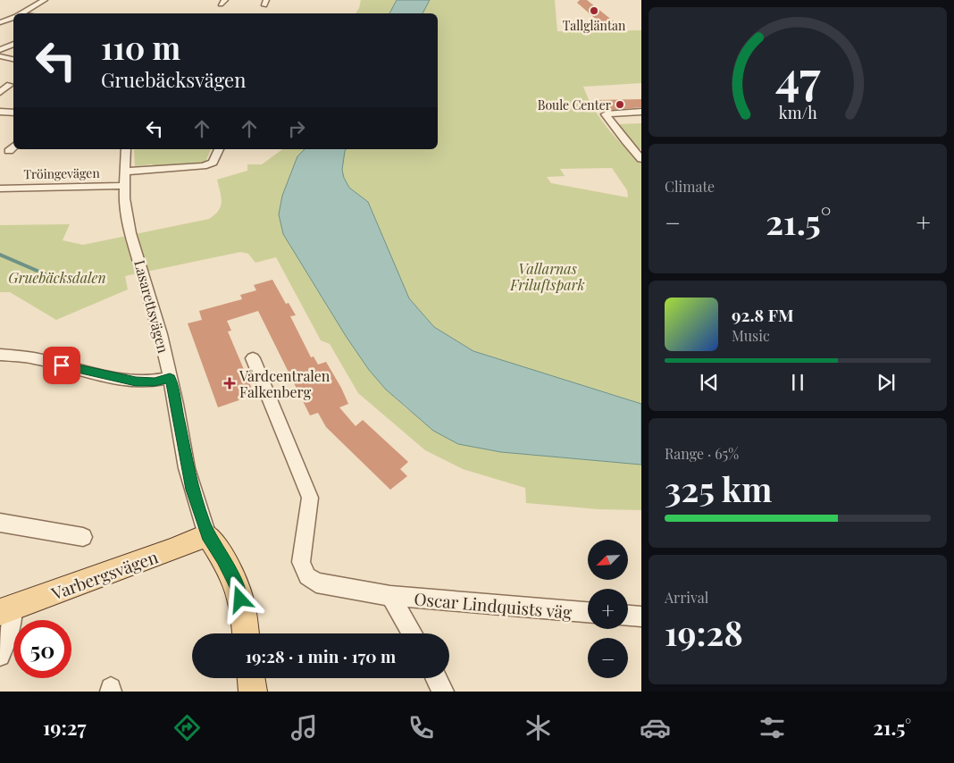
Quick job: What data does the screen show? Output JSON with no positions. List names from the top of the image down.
{
  "streets": {
    "main road": ["Lasarettsvägen", "Varbergsvägen"],
    "street": ["Tröingevägen", "Oscar Lindquists väg"]
  },
  "crossings": [
    ["Tröingevägen", "Lasarettsvägen"],
    ["Lasarettsvägen", "Varbergsvägen"]
  ],
  "parks": ["Vallarnas Friluftspark", "Gruebäcksdalen"],
  "places": {
    "other": ["Tallgläntan", "Boule Center"],
    "health": ["Vårdcentralen Falkenberg"]
  },
  "north": "bottom left",
  "page": {
    "turn": ["110 m", "Gruebäcksvägen"],
    "tile": [
      "Climate",
      ["Range · 65%", "325 km"],
      ["Arrival", "19:28"]
    ],
    "heat": ["−", "21.5°", "+"],
    "song": ["92.8 FM", "Music"],
    "map_buttons": ["+", "−"],
    "limit": "50",
    "trip": "19:28 · 1 min · 170 m",
    "tabs": ["19:27", "21.5°"],
    "gauge": ["47", "km/h"]
  }
}
